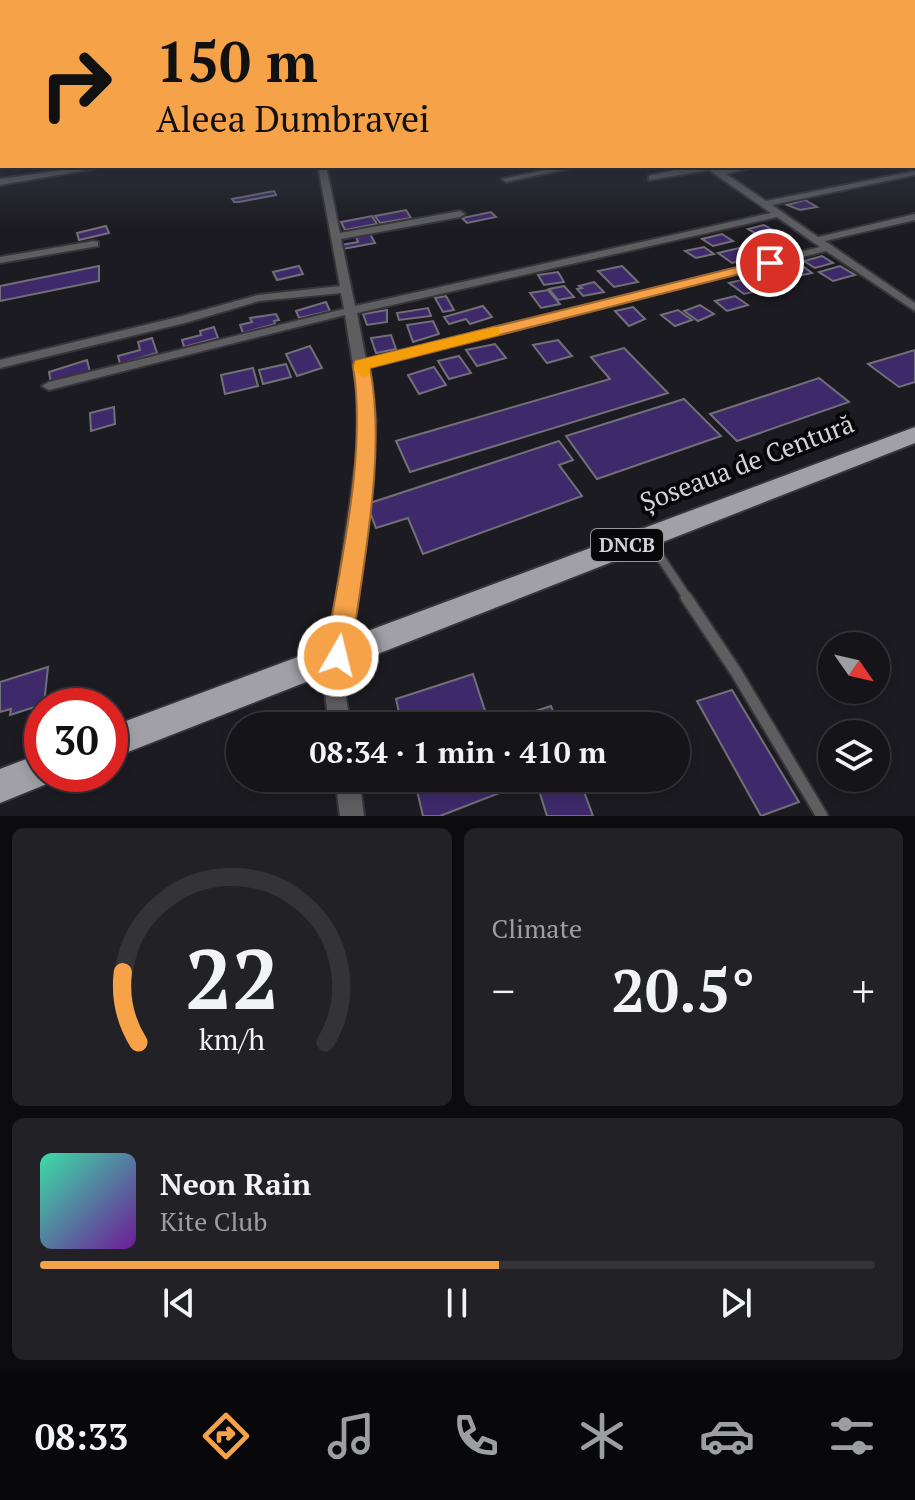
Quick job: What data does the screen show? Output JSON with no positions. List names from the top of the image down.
{
  "streets": {
    "main road": ["Șoseaua de Centură", "DNCB"]
  },
  "north": "bottom right",
  "page": {
    "turn": ["150 m", "Aleea Dumbravei"],
    "limit": "30",
    "trip": "08:34 · 1 min · 410 m",
    "tile": "Climate",
    "heat": ["−", "20.5°", "+"],
    "song": ["Neon Rain", "Kite Club"],
    "tabs": "08:33",
    "gauge": ["22", "km/h"]
  }
}
